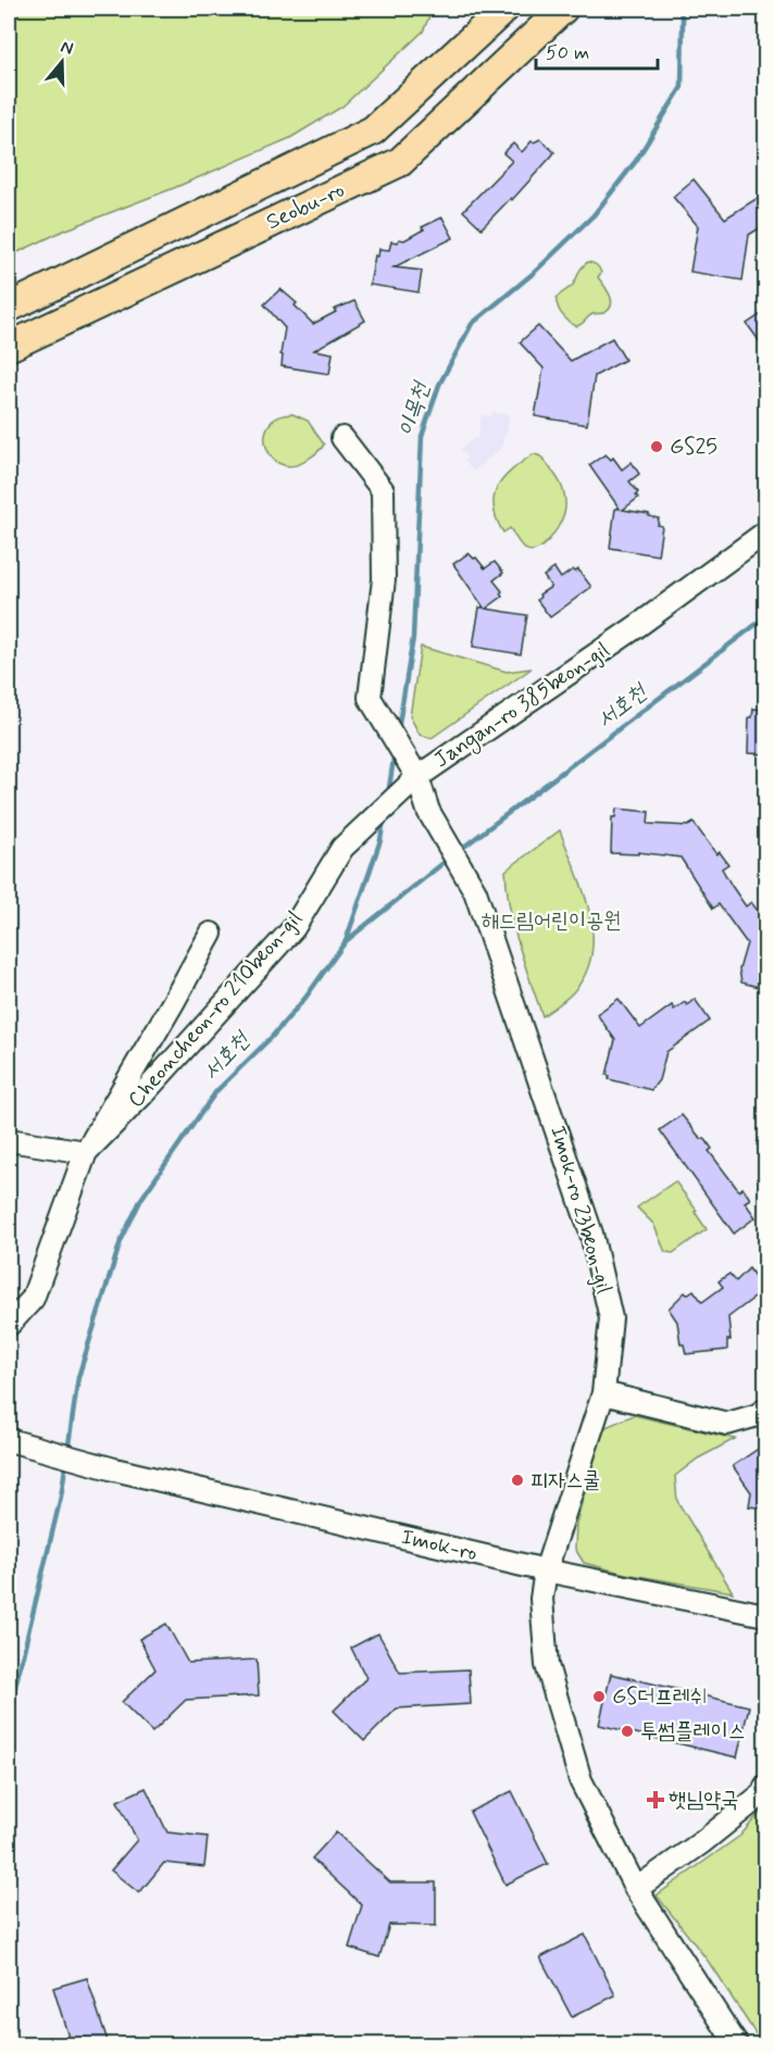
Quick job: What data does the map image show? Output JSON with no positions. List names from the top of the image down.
{
  "streets": {
    "main road": ["Seobu-ro"],
    "street": [
      "Jangan-ro 385beon-gil",
      "Cheoncheon-ro 210beon-gil",
      "Imok-ro 23beon-gil",
      "Imok-ro"
    ]
  },
  "crossings": [
    ["Jangan-ro 385beon-gil", "Cheoncheon-ro 210beon-gil"],
    ["Jangan-ro 385beon-gil", "Imok-ro 23beon-gil"],
    ["Cheoncheon-ro 210beon-gil", "Imok-ro 23beon-gil"],
    ["Imok-ro 23beon-gil", "Imok-ro"]
  ],
  "water": ["이목천", "서호천"],
  "parks": ["해드림어린이공원"],
  "places": {
    "other": [
      "GS25",
      "피자스쿨",
      "GS더프레쉬",
      "투썸플레이스"
    ],
    "health": ["햇님약국"]
  },
  "scale_bar": "50 m",
  "north": "top"
}
